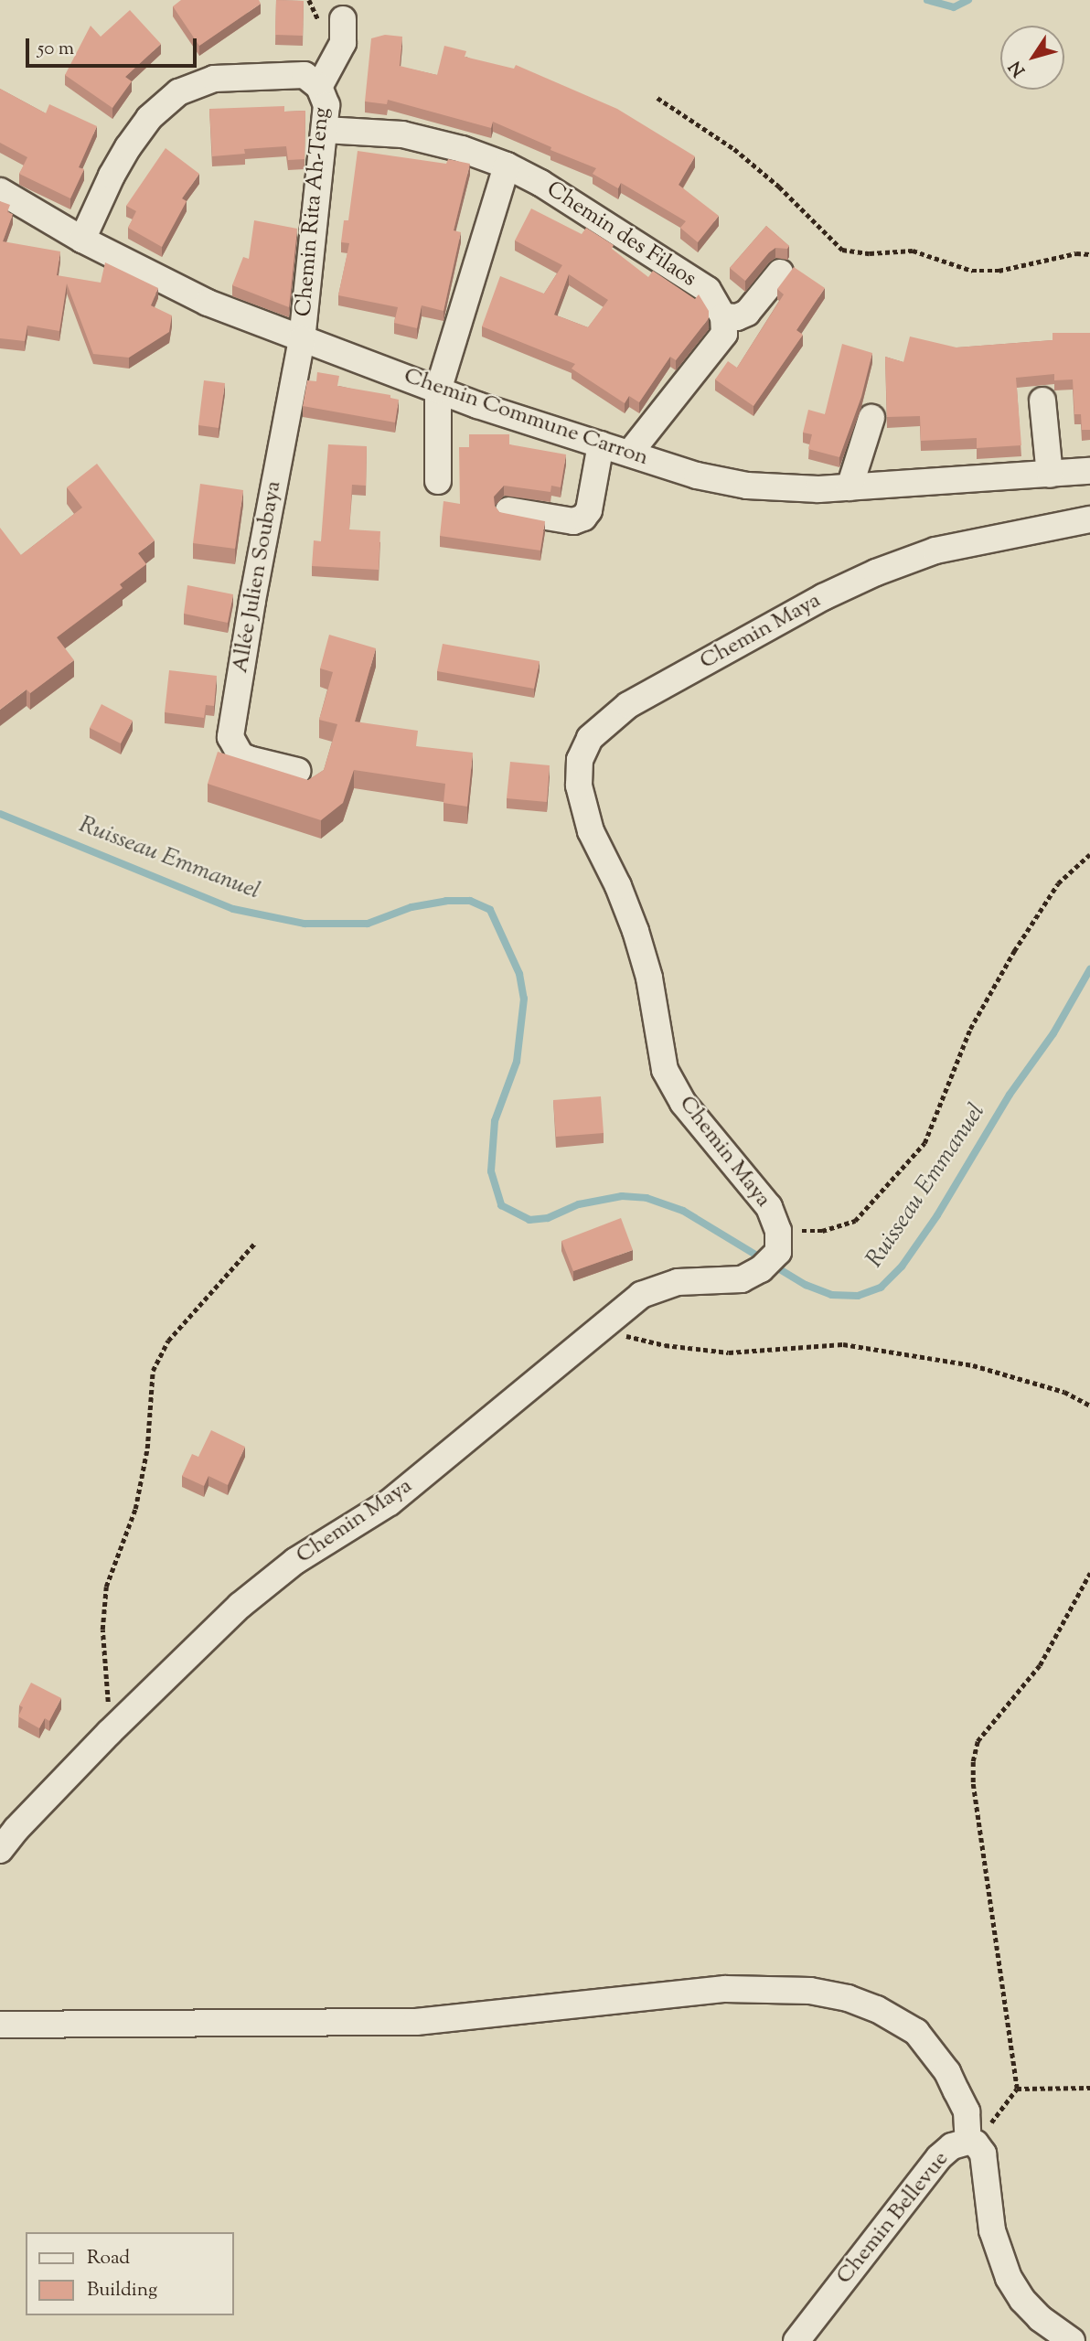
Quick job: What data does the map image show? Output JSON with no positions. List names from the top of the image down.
{
  "streets": {
    "street": [
      "Chemin Rita Ah-Teng",
      "Chemin des Filaos",
      "Chemin Commune Carron",
      "Allée Julien Soubaya",
      "Chemin Maya",
      "Chemin Bellevue"
    ]
  },
  "crossings": [
    ["Chemin Rita Ah-Teng", "Chemin des Filaos"],
    ["Chemin Rita Ah-Teng", "Chemin Commune Carron"],
    ["Chemin Rita Ah-Teng", "Allée Julien Soubaya"],
    ["Chemin Commune Carron", "Allée Julien Soubaya"]
  ],
  "water": ["Ruisseau Emmanuel"],
  "legend": ["Road", "Building"],
  "scale_bar": "50 m",
  "north": "bottom left"
}
